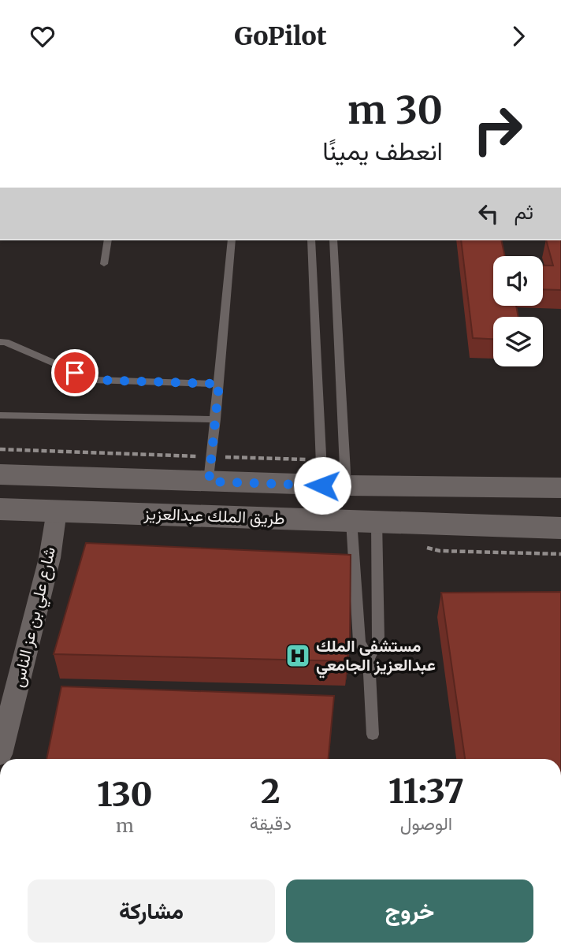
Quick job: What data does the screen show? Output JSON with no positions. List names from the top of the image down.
{
  "streets": {
    "main road": ["طريق الملك عبدالعزيز"],
    "street": ["شارع علي بن عز الناس"]
  },
  "crossings": [
    ["طريق الملك عبدالعزيز", "شارع علي بن عز الناس"]
  ],
  "places": {
    "hospital": ["مستشفى الملك عبدالعزيز الجامعي"]
  },
  "page": {
    "header": "GoPilot",
    "turn": ["30 m", "انعطف يمينًا"],
    "then": "ثم",
    "eta": [
      "11:37",
      "الوصول",
      "2",
      "دقيقة",
      "130",
      "m"
    ],
    "buttons": ["خروج", "مشاركة"]
  }
}
